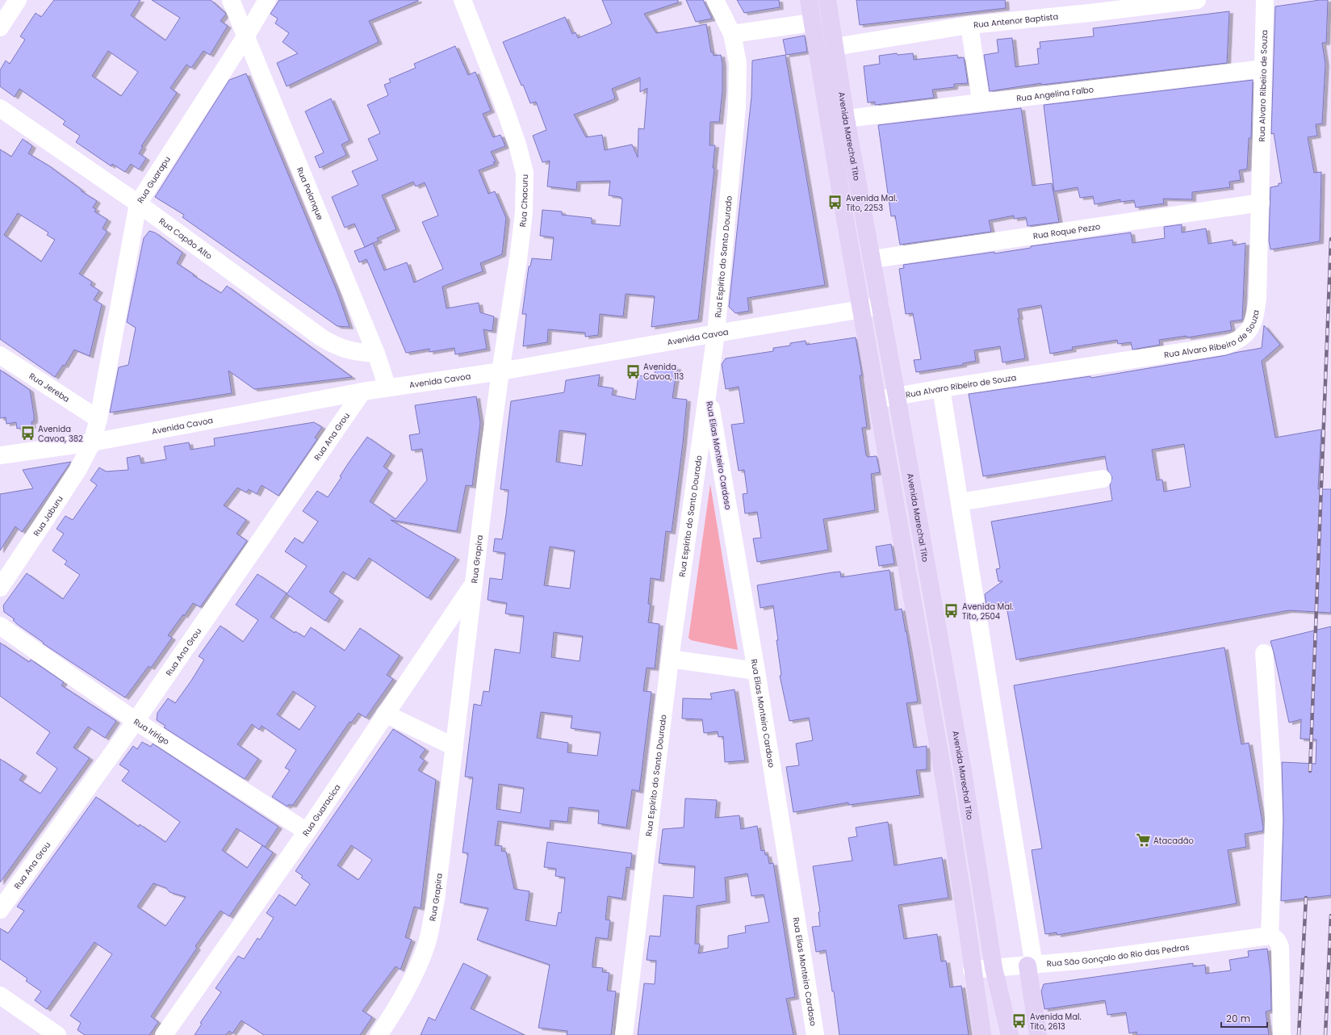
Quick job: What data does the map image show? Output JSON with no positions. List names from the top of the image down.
{
  "streets": {
    "main road": ["Avenida Marechal Tito"],
    "street": [
      "Rua Antenor Baptista",
      "Rua Alvaro Ribeiro de Souza",
      "Rua Angelina Falbo",
      "Rua Guarapu",
      "Rua Palanque",
      "Rua Chacuru",
      "Rua Roque Pezzo",
      "Rua Capão Alto",
      "Rua Espírito do Santo Dourado",
      "Avenida Cavoa",
      "Rua Jereba",
      "Rua Ana Grou",
      "Rua Elias Monteiro Cardoso",
      "Rua Jaburu",
      "Rua Grapira",
      "Rua Iririgo",
      "Rua Guaracica",
      "Rua São Gonçalo do Rio das Pedras"
    ]
  },
  "crossings": [
    ["Rua Antenor Baptista", "Avenida Marechal Tito"],
    ["Rua Alvaro Ribeiro de Souza", "Rua Angelina Falbo"],
    ["Rua Alvaro Ribeiro de Souza", "Avenida Marechal Tito"],
    ["Rua Alvaro Ribeiro de Souza", "Rua Roque Pezzo"],
    ["Rua Angelina Falbo", "Avenida Marechal Tito"],
    ["Avenida Marechal Tito", "Rua Roque Pezzo"],
    ["Avenida Marechal Tito", "Avenida Cavoa"],
    ["Avenida Marechal Tito", "Rua São Gonçalo do Rio das Pedras"],
    ["Rua Guarapu", "Rua Palanque"],
    ["Rua Guarapu", "Rua Capão Alto"],
    ["Rua Guarapu", "Avenida Cavoa"],
    ["Rua Guarapu", "Rua Jereba"],
    ["Rua Guarapu", "Rua Jaburu"],
    ["Rua Palanque", "Rua Capão Alto"],
    ["Rua Palanque", "Avenida Cavoa"],
    ["Rua Chacuru", "Avenida Cavoa"],
    ["Rua Chacuru", "Rua Grapira"],
    ["Rua Espírito do Santo Dourado", "Avenida Cavoa"],
    ["Rua Espírito do Santo Dourado", "Rua Elias Monteiro Cardoso"],
    ["Avenida Cavoa", "Rua Ana Grou"],
    ["Avenida Cavoa", "Rua Jaburu"],
    ["Avenida Cavoa", "Rua Grapira"],
    ["Rua Ana Grou", "Rua Iririgo"],
    ["Rua Grapira", "Rua Guaracica"],
    ["Rua Iririgo", "Rua Guaracica"]
  ],
  "places": {
    "bus stop": [
      "Avenida Mal. Tito, 2253",
      "Avenida Cavoa, 113",
      "Avenida Cavoa, 382",
      "Avenida Mal. Tito, 2504",
      "Avenida Mal. Tito, 2613"
    ],
    "supermarket": ["Atacadão"]
  },
  "scale_bar": "20 m"
}
